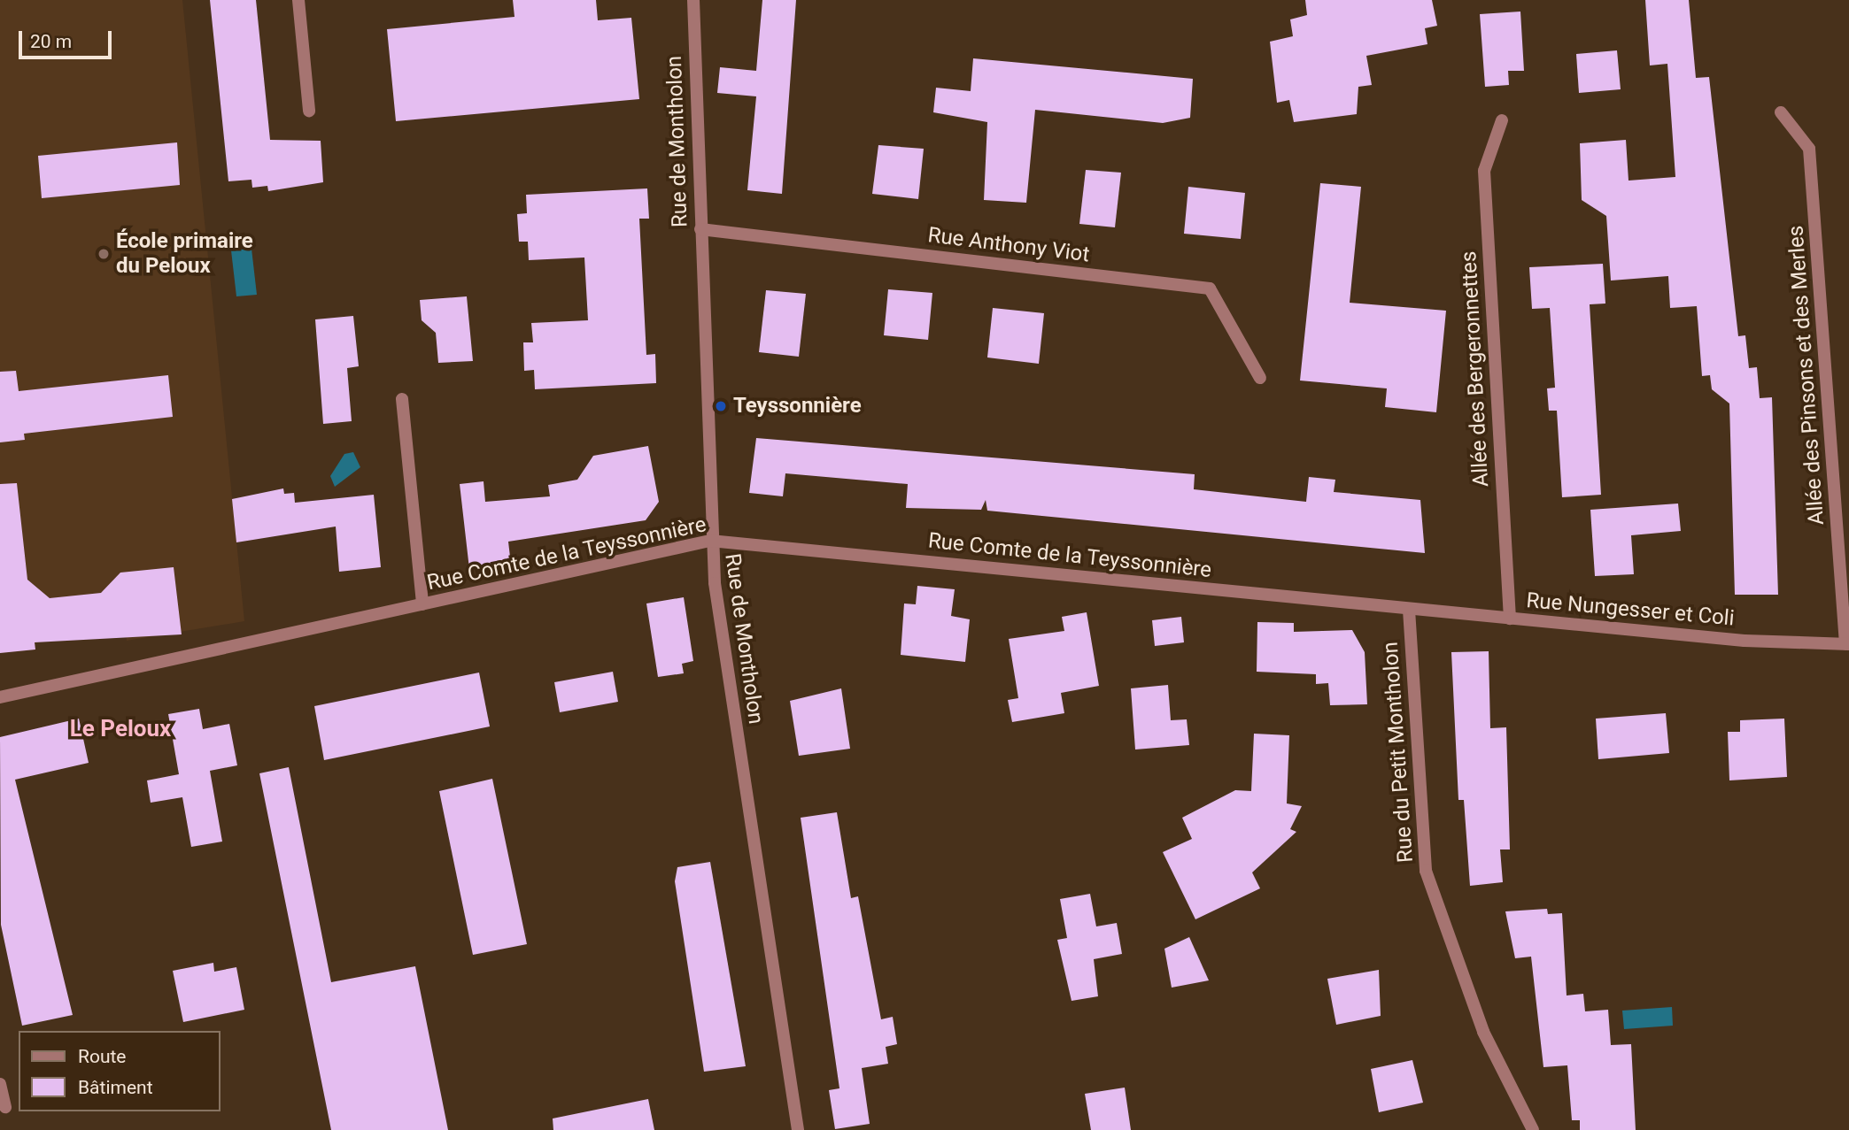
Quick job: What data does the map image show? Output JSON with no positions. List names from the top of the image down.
{
  "streets": {
    "street": [
      "Rue de Montholon",
      "Rue Anthony Viot",
      "Allée des Bergeronnettes",
      "Allée des Pinsons et des Merles",
      "Rue Comte de la Teyssonnière",
      "Rue Nungesser et Coli",
      "Rue du Petit Montholon"
    ]
  },
  "crossings": [
    ["Rue de Montholon", "Rue Anthony Viot"],
    ["Rue de Montholon", "Rue Comte de la Teyssonnière"],
    ["Allée des Bergeronnettes", "Rue Nungesser et Coli"],
    ["Allée des Pinsons et des Merles", "Rue Nungesser et Coli"],
    ["Rue Comte de la Teyssonnière", "Rue Nungesser et Coli"],
    ["Rue Comte de la Teyssonnière", "Rue du Petit Montholon"],
    ["Rue Nungesser et Coli", "Rue du Petit Montholon"]
  ],
  "districts": ["Le Peloux"],
  "places": ["École primaire du Peloux", "Teyssonnière"],
  "legend": ["Route", "Bâtiment"],
  "scale_bar": "20 m"
}
